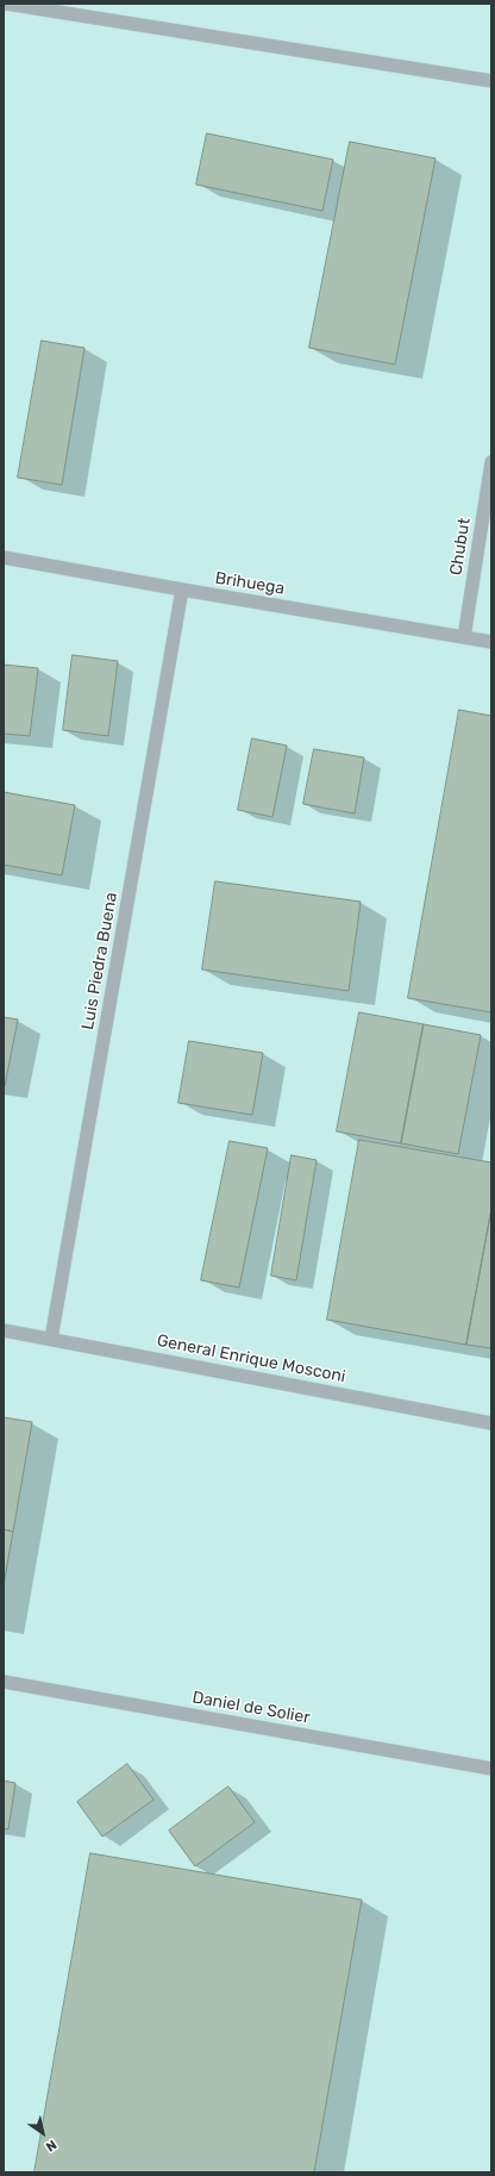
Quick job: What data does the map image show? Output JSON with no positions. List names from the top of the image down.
{
  "streets": {
    "street": [
      "Chubut",
      "Brihuega",
      "Luis Piedra Buena",
      "General Enrique Mosconi",
      "Daniel de Solier"
    ]
  },
  "crossings": [
    ["Chubut", "Brihuega"],
    ["Brihuega", "Luis Piedra Buena"],
    ["Luis Piedra Buena", "General Enrique Mosconi"]
  ],
  "north": "bottom right"
}
